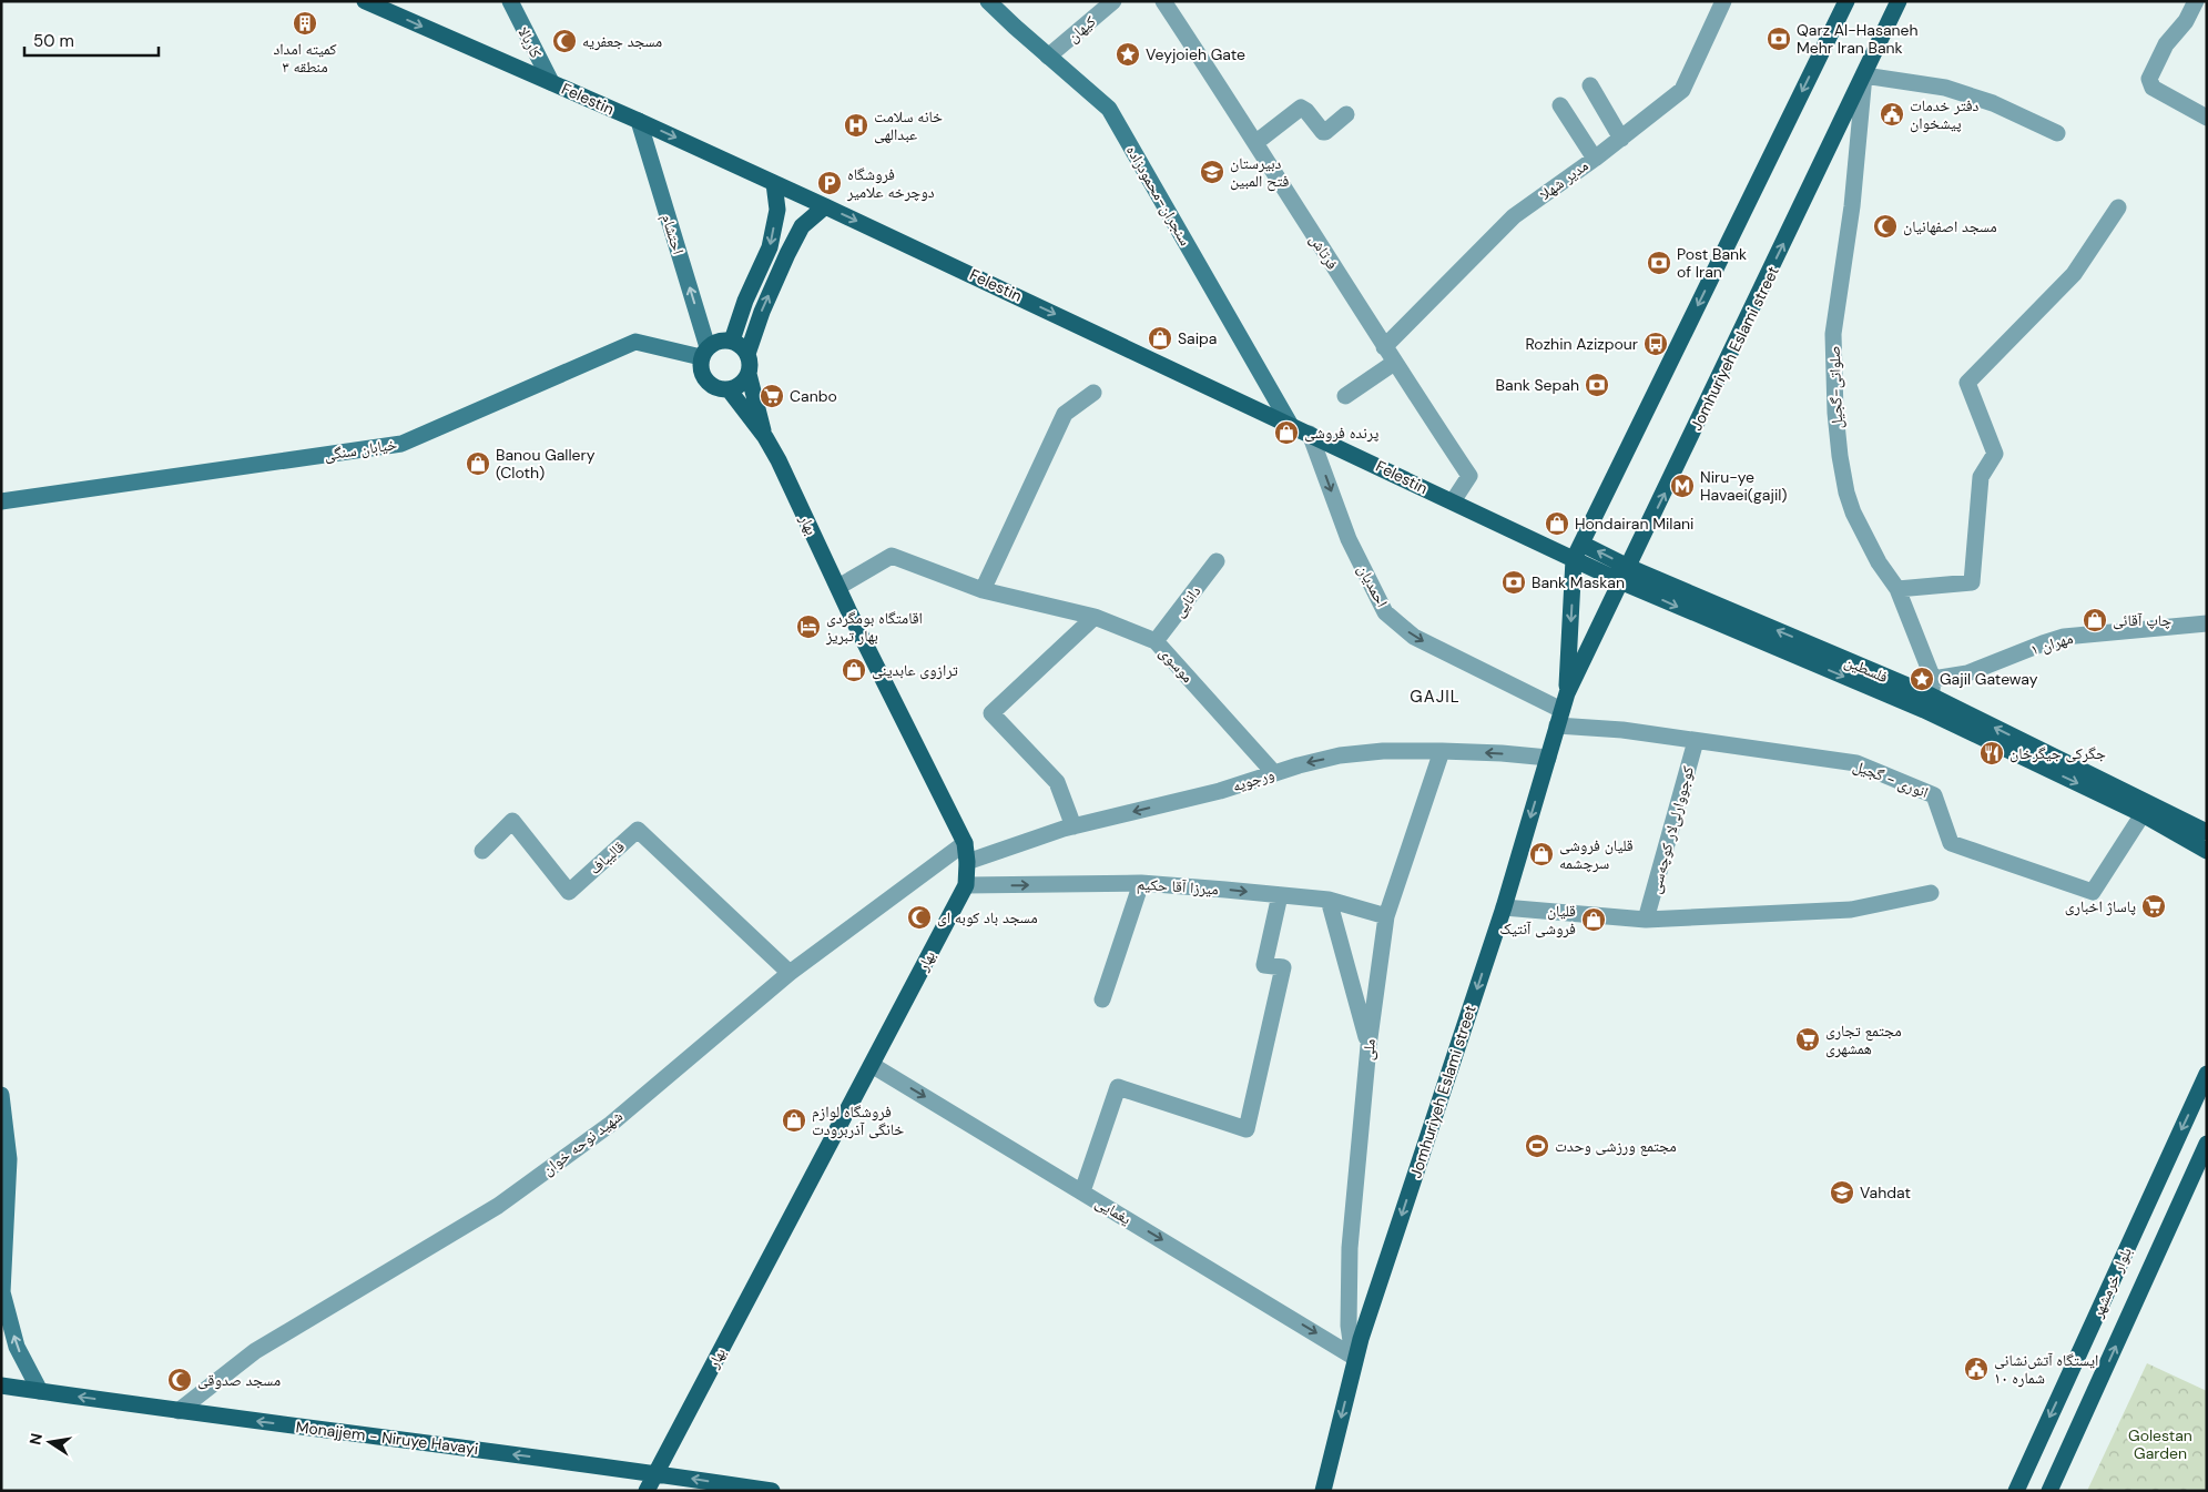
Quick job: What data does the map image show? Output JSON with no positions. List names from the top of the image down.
{
  "streets": {
    "main road": [
      "Felestin",
      "Jomhuriyeh Eslami street",
      "بهار",
      "فلسطین",
      "بلوار خرمشهر",
      "Monajjem - Niruye Havayi"
    ],
    "street": [
      "کیهان",
      "کاربالا",
      "مدیر شهلا",
      "سنجران-محمودزاده",
      "احتشام",
      "فرتاش",
      "صلواتی-گجیل",
      "خیابان سنگی",
      "احمدیان",
      "دانایی",
      "مهران ۱",
      "موسوی",
      "انوری - گجیل",
      "ورجویه",
      "کوجووارلی‌لار کوچه‌سی",
      "قالیباف",
      "میرزا آقا حکیم",
      "ملی",
      "شهید نوحه خوان",
      "یغمایی"
    ]
  },
  "crossings": [
    ["کیهان", "سنجران-محمودزاده"],
    ["کاربالا", "Felestin"],
    ["Felestin", "سنجران-محمودزاده"],
    ["Felestin", "احتشام"],
    ["Felestin", "فرتاش"],
    ["Felestin", "Jomhuriyeh Eslami street"],
    ["Felestin", "احمدیان"],
    ["Felestin", "فلسطین"],
    ["مدیر شهلا", "فرتاش"],
    ["احتشام", "خیابان سنگی"],
    ["احتشام", "بهار"],
    ["Jomhuriyeh Eslami street", "صلواتی-گجیل"],
    ["Jomhuriyeh Eslami street", "احمدیان"],
    ["Jomhuriyeh Eslami street", "فلسطین"],
    ["Jomhuriyeh Eslami street", "انوری - گجیل"],
    ["Jomhuriyeh Eslami street", "ورجویه"],
    ["Jomhuriyeh Eslami street", "ملی"],
    ["Jomhuriyeh Eslami street", "یغمایی"],
    ["صلواتی-گجیل", "مهران ۱"],
    ["صلواتی-گجیل", "فلسطین"],
    ["خیابان سنگی", "بهار"],
    ["بهار", "موسوی"],
    ["بهار", "ورجویه"],
    ["بهار", "میرزا آقا حکیم"],
    ["بهار", "شهید نوحه خوان"],
    ["بهار", "یغمایی"],
    ["بهار", "Monajjem - Niruye Havayi"],
    ["احمدیان", "انوری - گجیل"],
    ["دانایی", "موسوی"],
    ["مهران ۱", "فلسطین"],
    ["موسوی", "ورجویه"],
    ["فلسطین", "انوری - گجیل"],
    ["انوری - گجیل", "کوجووارلی‌لار کوچه‌سی"],
    ["ورجویه", "ملی"],
    ["قالیباف", "شهید نوحه خوان"],
    ["میرزا آقا حکیم", "ملی"],
    ["ملی", "یغمایی"],
    ["شهید نوحه خوان", "Monajjem - Niruye Havayi"]
  ],
  "one_way": [
    "Felestin",
    "احتشام",
    "احمدیان",
    "ورجویه",
    "میرزا آقا حکیم",
    "یغمایی",
    "Monajjem - Niruye Havayi"
  ],
  "districts": ["GAJIL"],
  "parks": ["Golestan Garden"],
  "places": {
    "building": ["کمیته امداد منطقه ۳"],
    "bank": [
      "Qarz Al-Hasaneh Mehr Iran Bank",
      "Post Bank of Iran",
      "Bank Sepah",
      "Bank Maskan"
    ],
    "mosque": [
      "مسجد جعفریه",
      "مسجد اصفهانیان",
      "مسجد باد کوبه ای",
      "مسجد صدوقی"
    ],
    "place": ["Veyjoieh Gate", "Gajil Gateway"],
    "public building": ["دفتر خدمات پیشخوان", "ایستگاه آتش‌نشانی شماره ۱۰"],
    "hospital": ["خانه سلامت عبدالهی"],
    "school or university": ["دبیرستان فتح المبین", "Vahdat"],
    "parking": ["فروشگاه دوچرخه علامیر"],
    "shop": [
      "Saipa",
      "پرنده فروشی",
      "Banou Gallery (Cloth)",
      "Hondairan Milani",
      "چاپ آقائی",
      "ترازوی عابدینی",
      "قلیان فروشی سرچشمه",
      "قلیان فروشی آنتیک",
      "فروشگاه لوازم خانگی آذربرودت"
    ],
    "bus stop": ["Rozhin Azizpour"],
    "supermarket": ["Canbo", "پاساژ اخباری", "مجتمع تجاری همشهری"],
    "metro station": ["Niru-ye Havaei(gajil)"],
    "hotel": ["اقامتگاه بومگردی بهار تبریز"],
    "restaurant": ["جگرکی جیگرخان"],
    "sports": ["مجتمع ورزشی وحدت"]
  },
  "scale_bar": "50 m",
  "north": "left"
}
